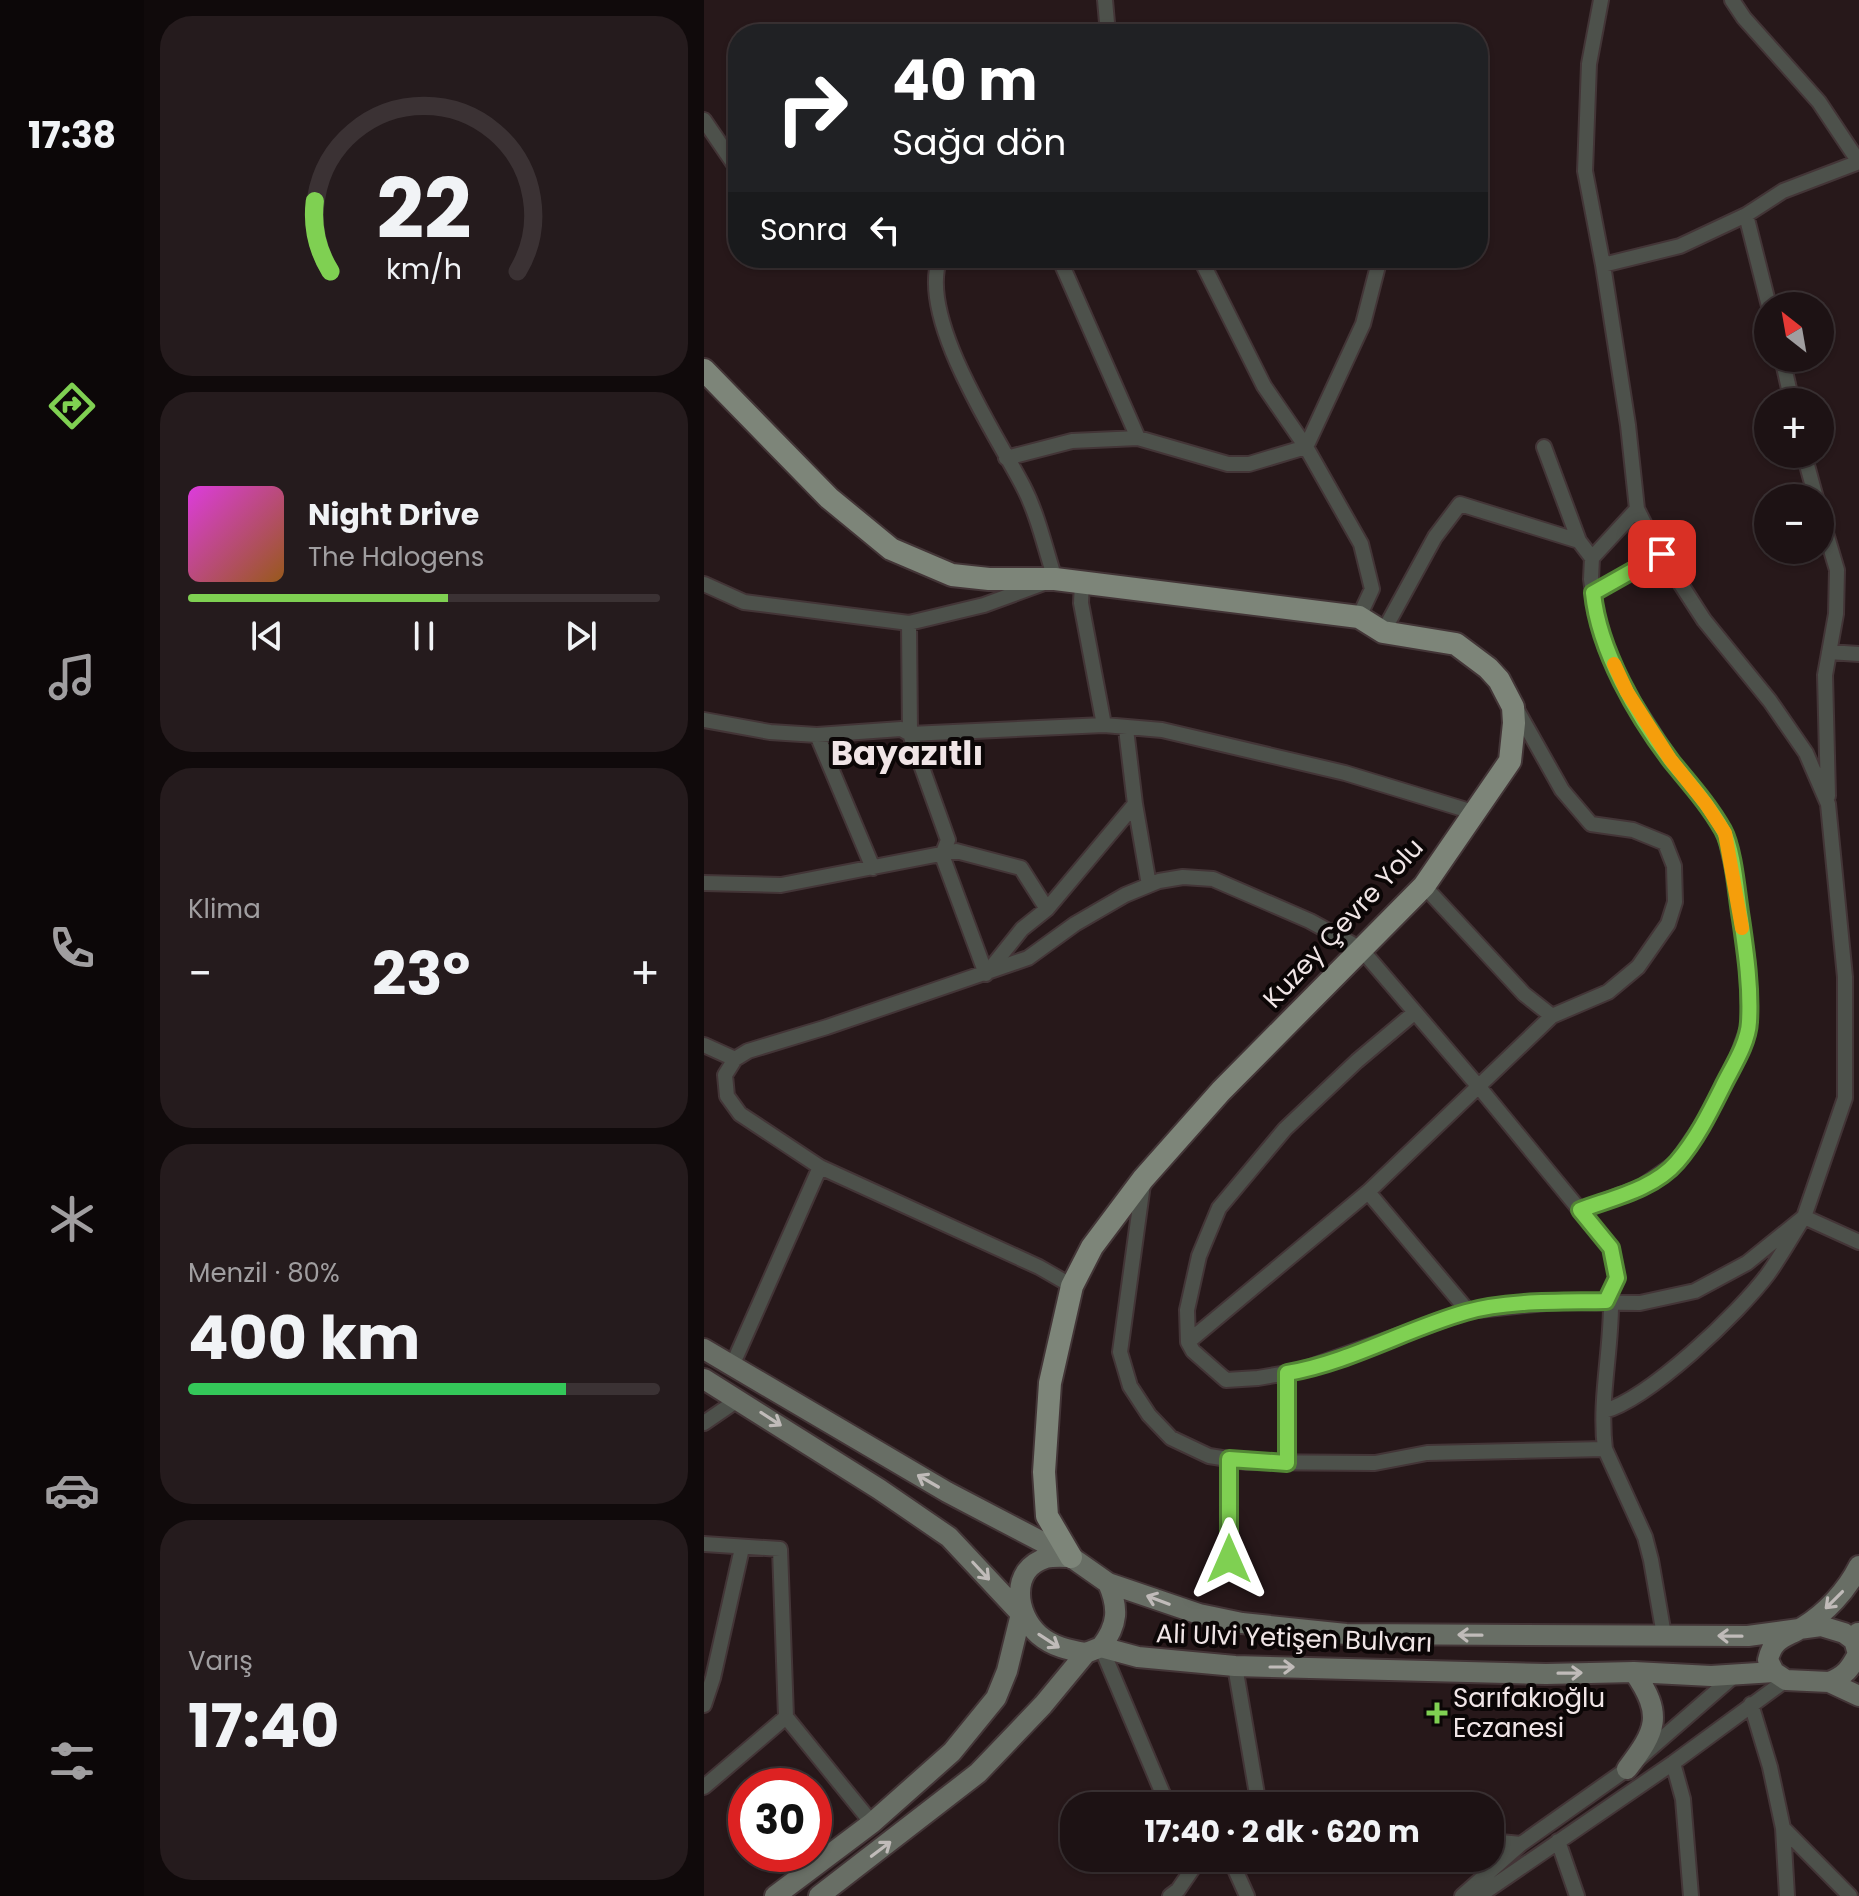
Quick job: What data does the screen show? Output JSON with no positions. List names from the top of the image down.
{
  "streets": {
    "main road": ["Kuzey Çevre Yolu", "Ali Ulvi Yetişen Bulvarı"]
  },
  "crossings": [
    ["Kuzey Çevre Yolu", "Ali Ulvi Yetişen Bulvarı"]
  ],
  "districts": ["Bayazıtlı"],
  "places": {
    "health": ["Sarıfakıoğlu Eczanesi"]
  },
  "north": "top left",
  "page": {
    "tabs": "17:38",
    "turn": ["40 m", "Sağa dön"],
    "then": "Sonra",
    "map_buttons": ["+", "−"],
    "song": ["Night Drive", "The Halogens"],
    "tile": [
      "Klima",
      ["Menzil · 80%", "400 km"],
      ["Varış", "17:40"]
    ],
    "heat": ["−", "23°", "+"],
    "limit": "30",
    "trip": "17:40 · 2 dk · 620 m",
    "gauge": ["22", "km/h"]
  }
}
